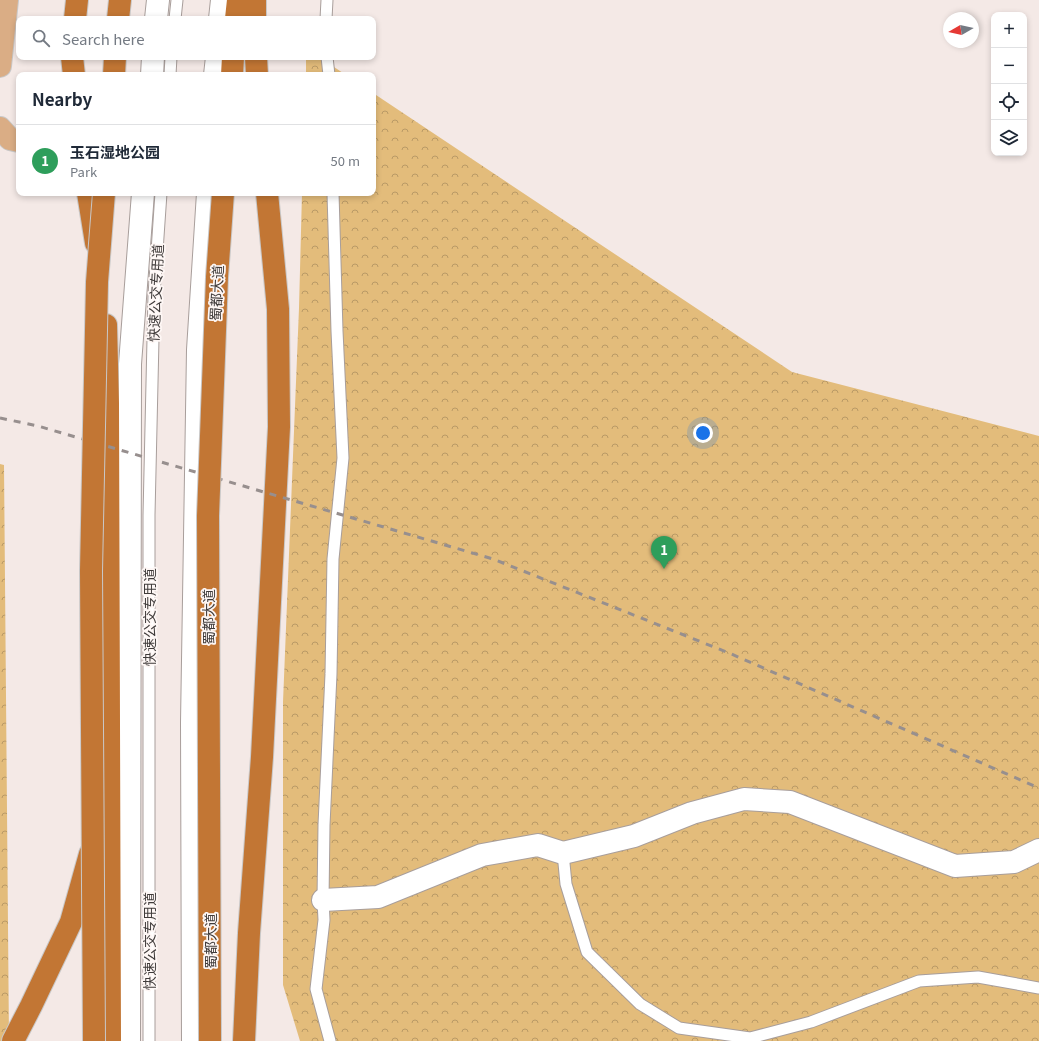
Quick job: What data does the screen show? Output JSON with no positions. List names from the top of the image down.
{
  "streets": {
    "highway": ["蜀都大道"],
    "lane": ["快速公交专用道"]
  },
  "north": "left",
  "page": {
    "map_buttons": ["+", "−"],
    "search": "Search here",
    "heading": "Nearby",
    "list": [
      {
        "mark": "1",
        "name": "玉石湿地公园",
        "note": "Park",
        "value": "50 m"
      }
    ],
    "pins": "1"
  }
}
